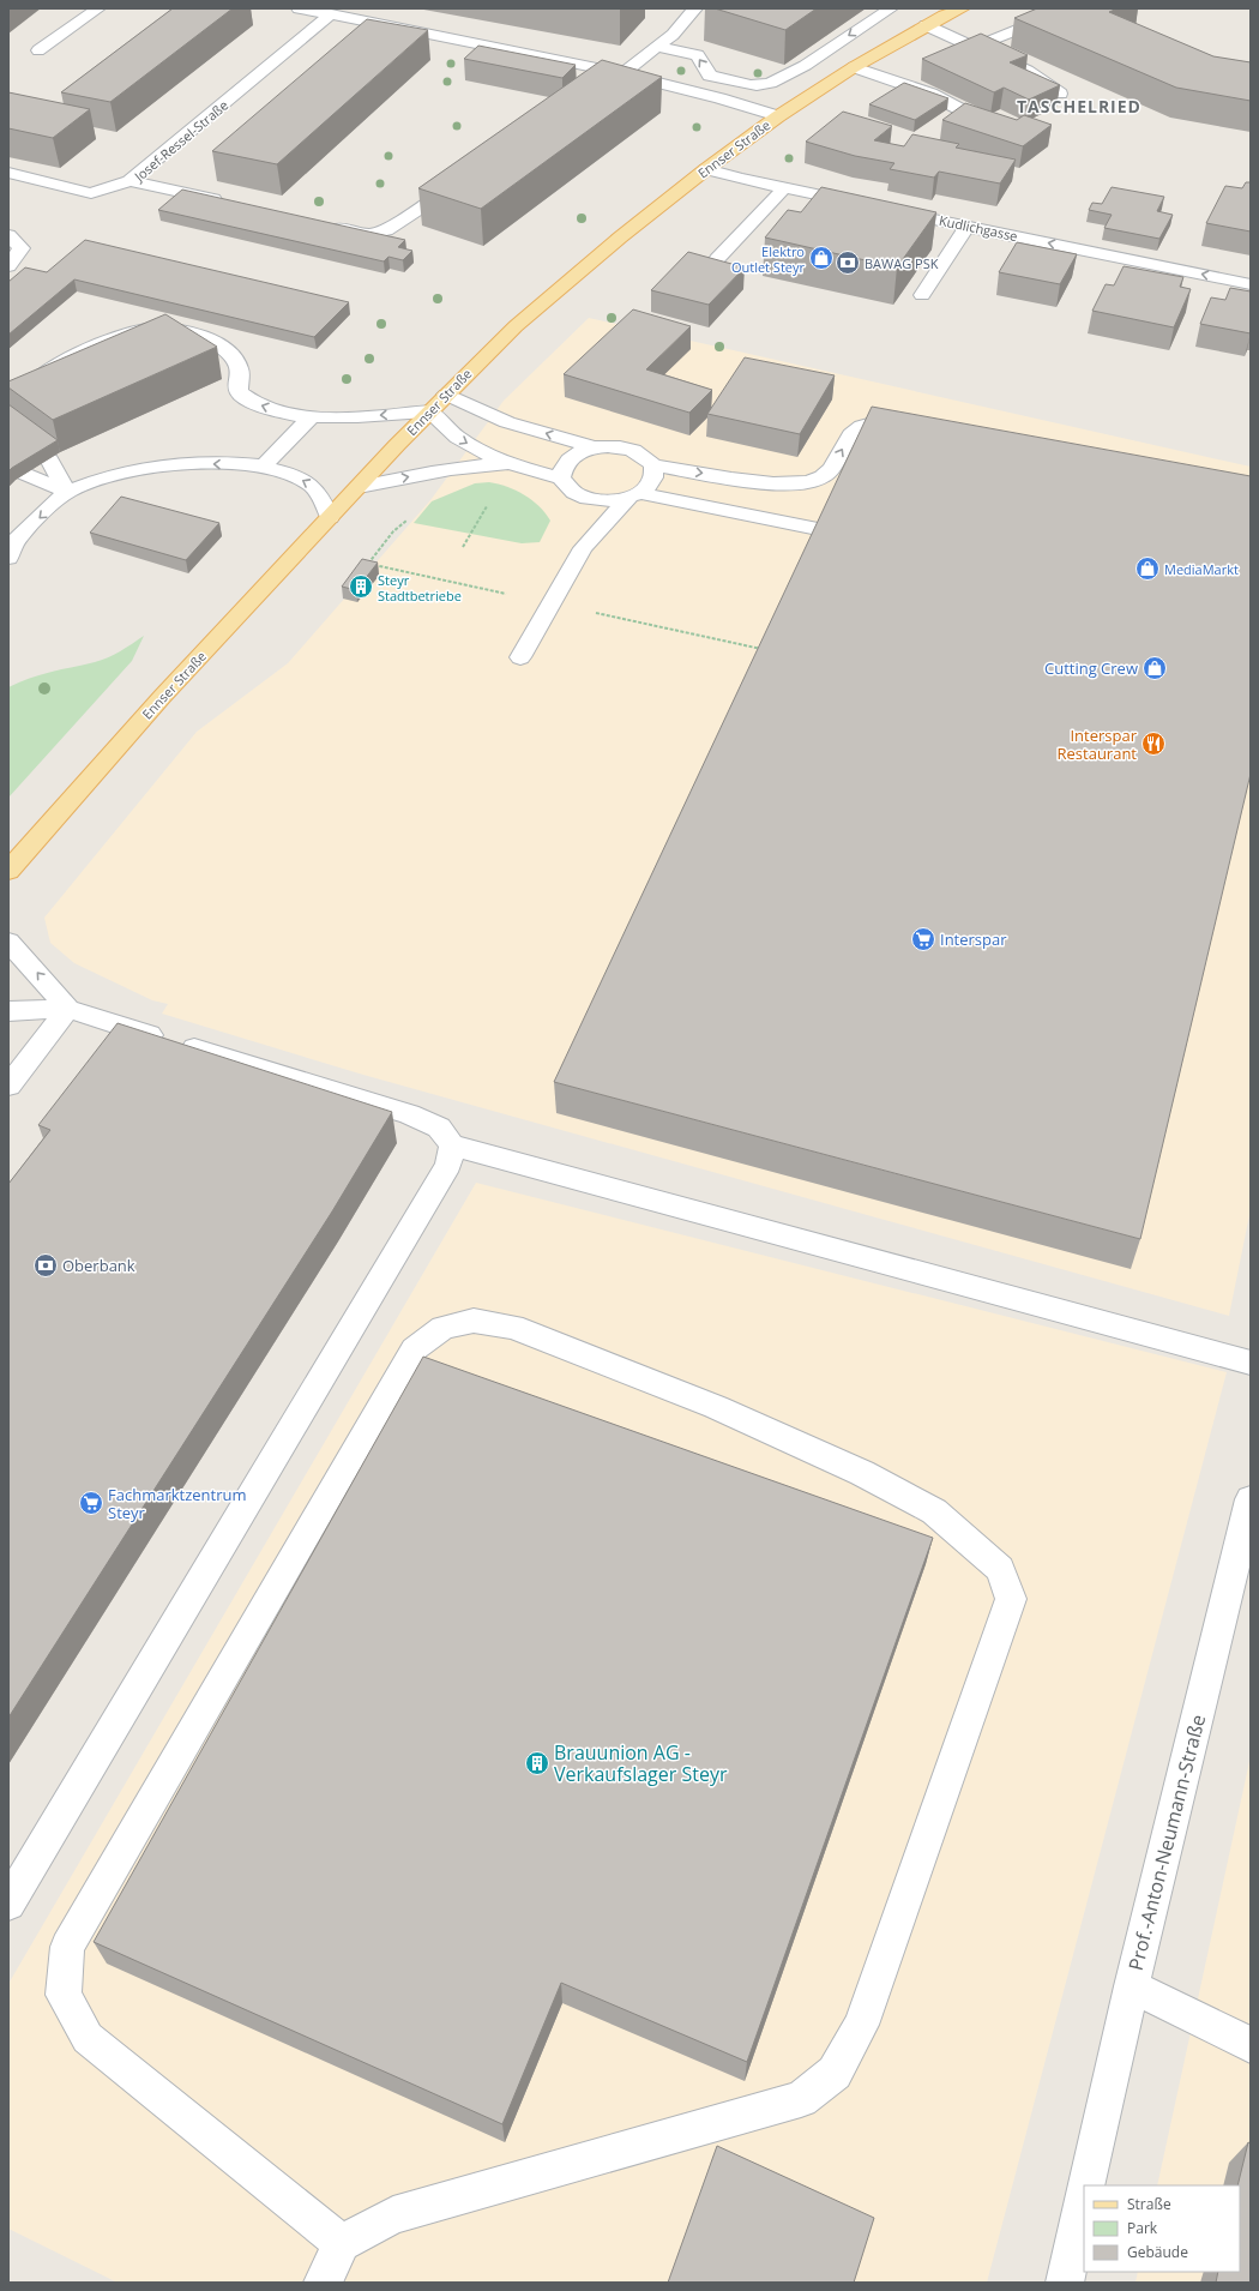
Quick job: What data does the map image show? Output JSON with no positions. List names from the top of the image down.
{
  "streets": {
    "main road": ["Ennser Straße"],
    "street": ["Josef-Ressel-Straße", "Kudlichgasse", "Prof.-Anton-Neumann-Straße"]
  },
  "districts": ["TASCHELRIED"],
  "places": {
    "shop": ["Elektro Outlet Steyr", "MediaMarkt", "Cutting Crew"],
    "bank": ["BAWAG PSK", "Oberbank"],
    "building": ["Steyr Stadtbetriebe", "Brauunion AG - Verkaufslager Steyr"],
    "restaurant": ["Interspar Restaurant"],
    "supermarket": ["Interspar", "Fachmarktzentrum Steyr"]
  },
  "legend": ["Straße", "Park", "Gebäude"]
}
